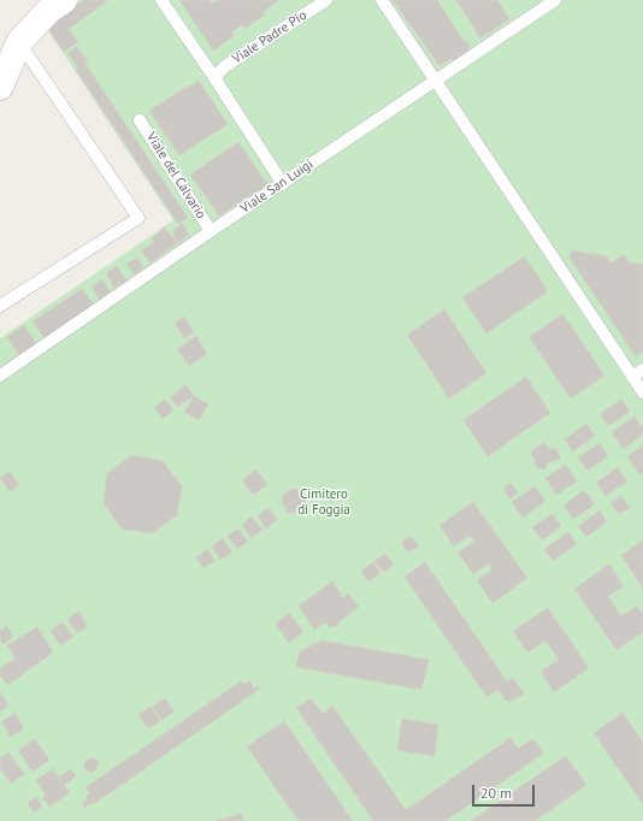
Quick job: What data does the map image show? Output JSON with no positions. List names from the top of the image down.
{
  "streets": {
    "lane": ["Viale Padre Pio", "Viale del Calvario", "Viale San Luigi"]
  },
  "crossings": [
    ["Viale del Calvario", "Viale San Luigi"]
  ],
  "parks": ["Cimitero di Foggia"],
  "scale_bar": "20 m"
}
